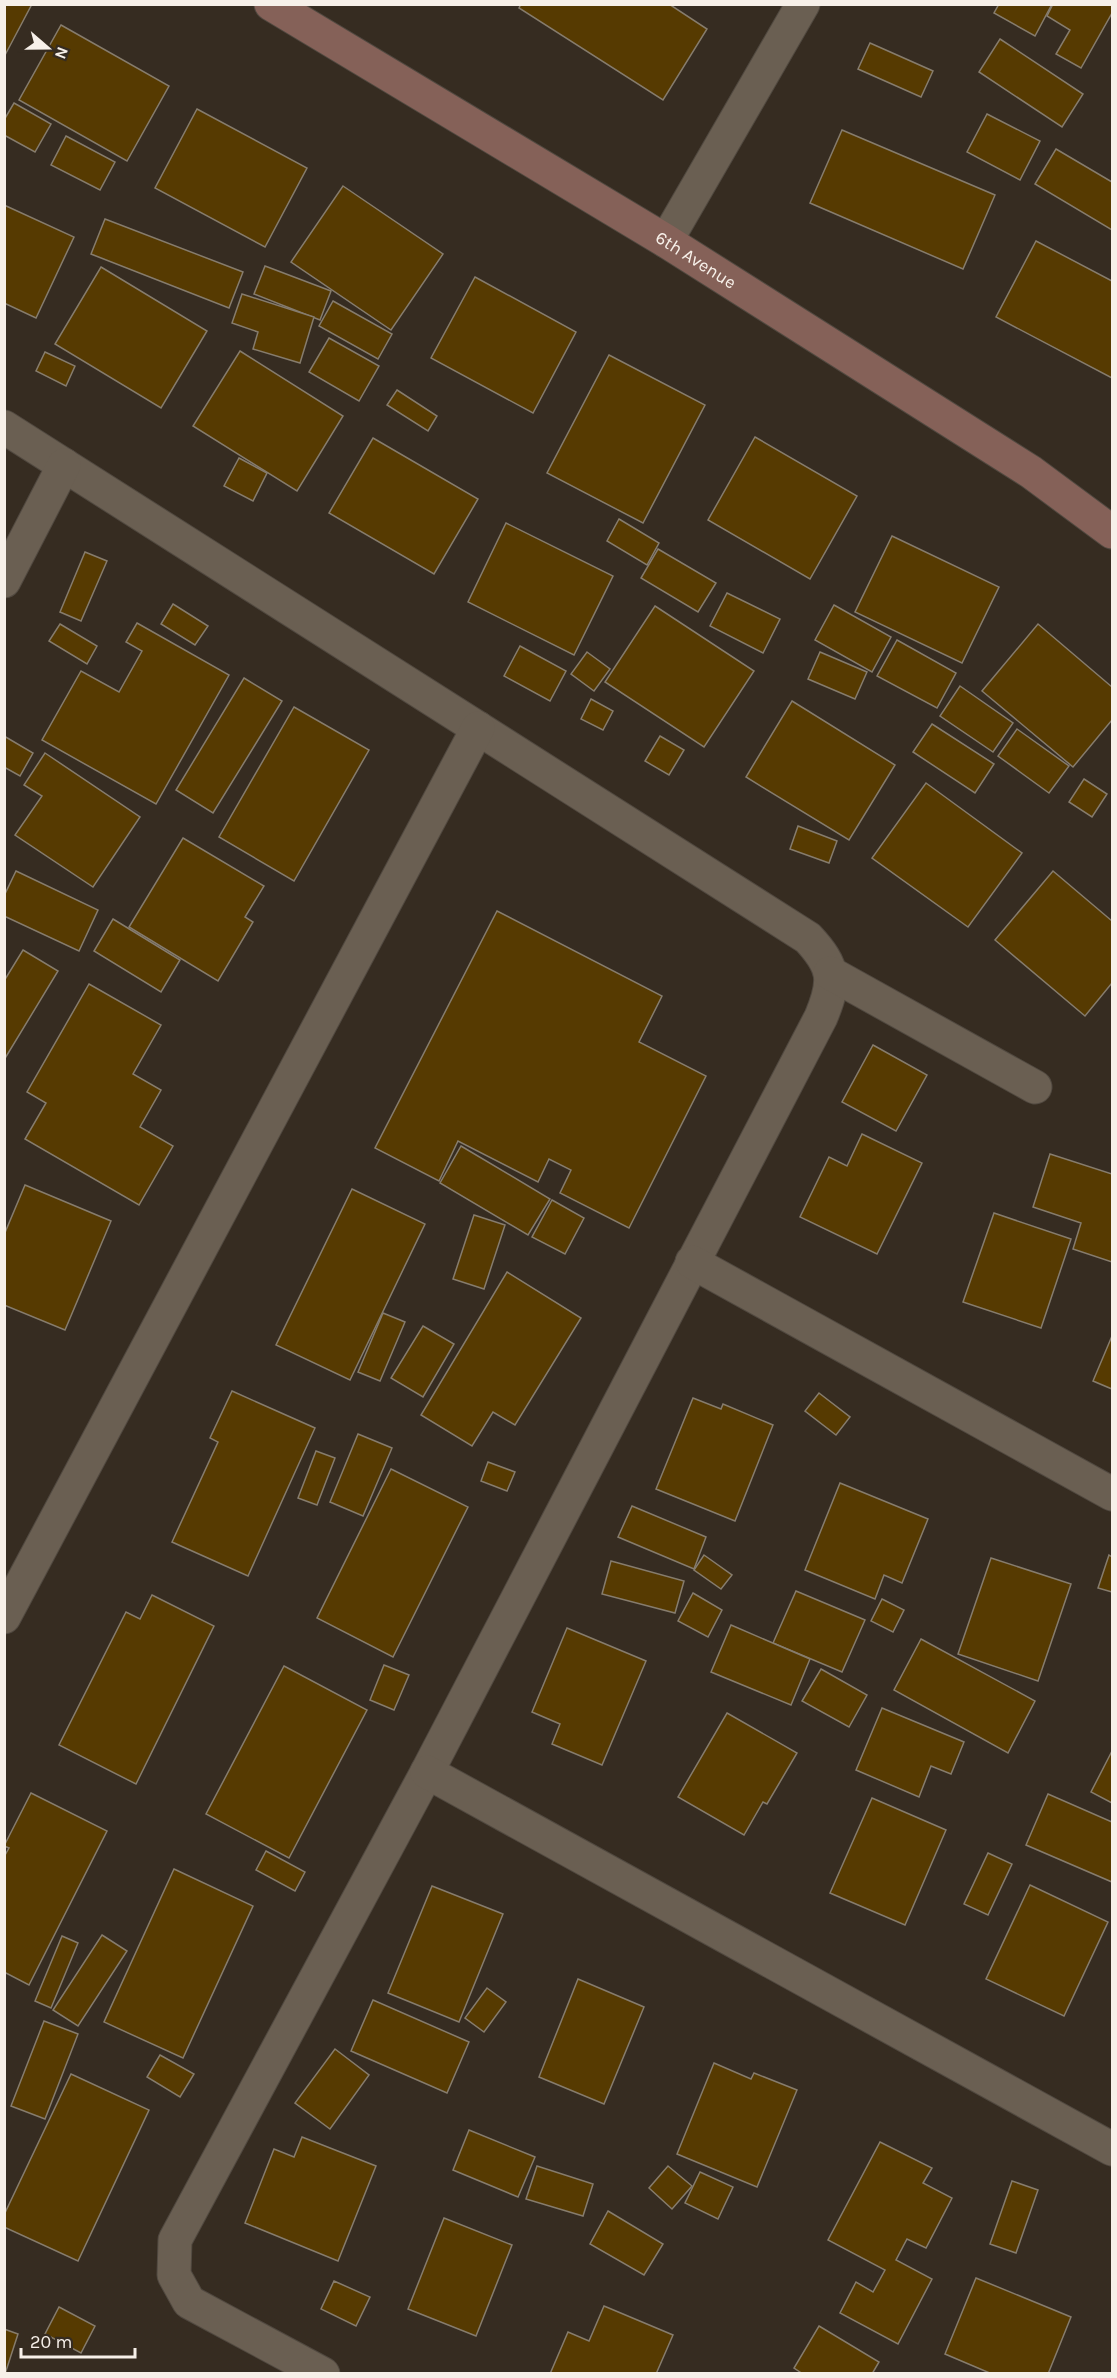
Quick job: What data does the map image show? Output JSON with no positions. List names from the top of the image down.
{
  "streets": {
    "street": ["6th Avenue"]
  },
  "scale_bar": "20 m",
  "north": "right"
}
